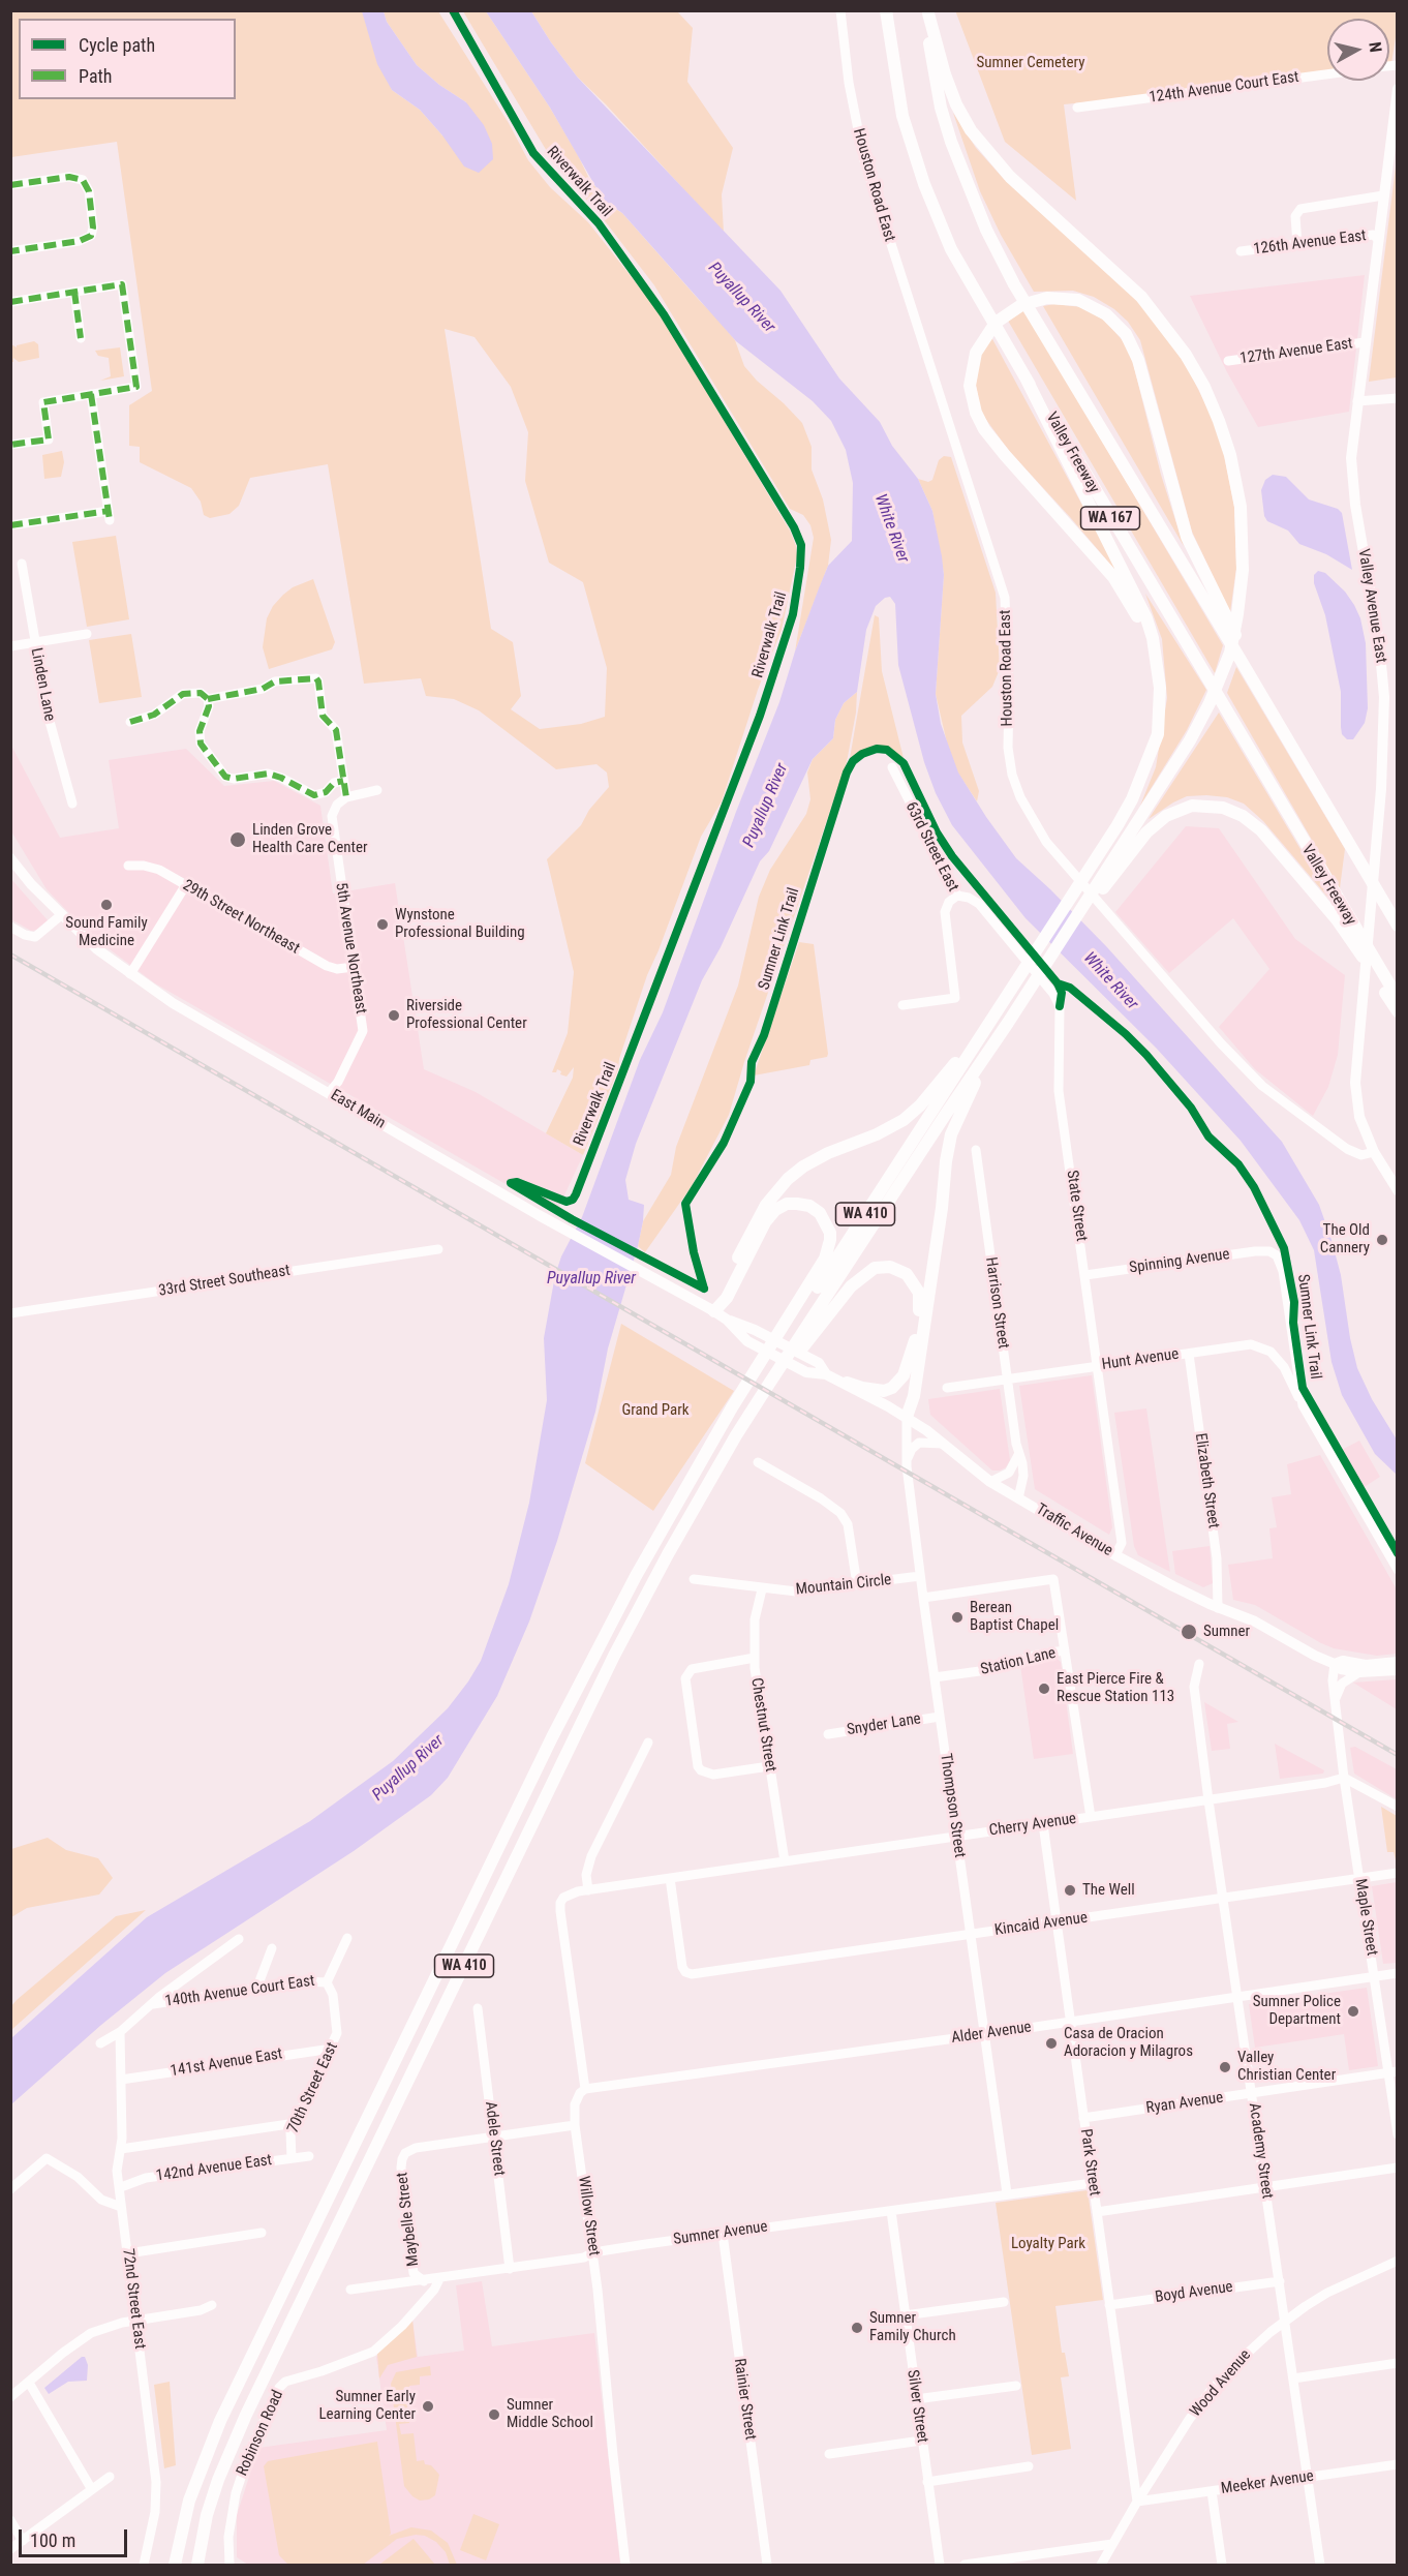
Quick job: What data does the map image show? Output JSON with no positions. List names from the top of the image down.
{
  "streets": {
    "highway": ["Valley Freeway", "WA 167", "WA 410"],
    "main road": ["Valley Avenue East", "East Main", "Traffic Avenue"],
    "street": [
      "124th Avenue Court East",
      "Houston Road East",
      "126th Avenue East",
      "127th Avenue East",
      "Linden Lane",
      "63rd Street East",
      "29th Street Northeast",
      "5th Avenue Northeast",
      "State Street",
      "Spinning Avenue",
      "33rd Street Southeast",
      "Harrison Street",
      "Hunt Avenue",
      "Elizabeth Street",
      "Mountain Circle",
      "Station Lane",
      "Chestnut Street",
      "Snyder Lane",
      "Thompson Street",
      "Cherry Avenue",
      "Maple Street",
      "Kincaid Avenue",
      "140th Avenue Court East",
      "Alder Avenue",
      "141st Avenue East",
      "70th Street East",
      "Ryan Avenue",
      "Adele Street",
      "Academy Street",
      "Park Street",
      "142nd Avenue East",
      "Willow Street",
      "Maybelle Street",
      "Sumner Avenue",
      "Boyd Avenue",
      "72nd Street East",
      "Wood Avenue",
      "Rainier Street",
      "Silver Street",
      "Robinson Road",
      "Meeker Avenue"
    ],
    "cycle path": ["Riverwalk Trail", "Sumner Link Trail"]
  },
  "crossings": [
    ["Houston Road East", "Valley Avenue East"],
    ["126th Avenue East", "Valley Avenue East"],
    ["127th Avenue East", "Valley Avenue East"],
    ["63rd Street East", "State Street"],
    ["29th Street Northeast", "5th Avenue Northeast"],
    ["5th Avenue Northeast", "East Main"],
    ["East Main", "Traffic Avenue"],
    ["State Street", "Spinning Avenue"],
    ["State Street", "Hunt Avenue"],
    ["State Street", "Traffic Avenue"],
    ["Spinning Avenue", "Hunt Avenue"],
    ["Harrison Street", "Hunt Avenue"],
    ["Harrison Street", "Traffic Avenue"],
    ["Hunt Avenue", "Elizabeth Street"],
    ["Elizabeth Street", "Traffic Avenue"],
    ["Traffic Avenue", "Thompson Street"],
    ["Traffic Avenue", "Maple Street"],
    ["Mountain Circle", "Chestnut Street"],
    ["Mountain Circle", "Thompson Street"],
    ["Station Lane", "Thompson Street"],
    ["Chestnut Street", "Cherry Avenue"],
    ["Snyder Lane", "Thompson Street"],
    ["Thompson Street", "Cherry Avenue"],
    ["Thompson Street", "Kincaid Avenue"],
    ["Thompson Street", "Alder Avenue"],
    ["Thompson Street", "Sumner Avenue"],
    ["Cherry Avenue", "Maple Street"],
    ["Cherry Avenue", "Kincaid Avenue"],
    ["Cherry Avenue", "Academy Street"],
    ["Cherry Avenue", "Park Street"],
    ["Cherry Avenue", "Willow Street"],
    ["Maple Street", "Kincaid Avenue"],
    ["Maple Street", "Alder Avenue"],
    ["Maple Street", "Ryan Avenue"],
    ["Kincaid Avenue", "Academy Street"],
    ["Kincaid Avenue", "Park Street"],
    ["140th Avenue Court East", "70th Street East"],
    ["Alder Avenue", "Academy Street"],
    ["Alder Avenue", "Park Street"],
    ["Alder Avenue", "Willow Street"],
    ["141st Avenue East", "70th Street East"],
    ["141st Avenue East", "72nd Street East"],
    ["70th Street East", "142nd Avenue East"],
    ["Ryan Avenue", "Academy Street"],
    ["Ryan Avenue", "Park Street"],
    ["Adele Street", "Maybelle Street"],
    ["Adele Street", "Sumner Avenue"],
    ["Academy Street", "Boyd Avenue"],
    ["Academy Street", "Wood Avenue"],
    ["Academy Street", "Meeker Avenue"],
    ["Park Street", "Sumner Avenue"],
    ["Park Street", "Boyd Avenue"],
    ["Park Street", "Wood Avenue"],
    ["Park Street", "Meeker Avenue"],
    ["142nd Avenue East", "72nd Street East"],
    ["Willow Street", "Sumner Avenue"],
    ["Maybelle Street", "Sumner Avenue"],
    ["Sumner Avenue", "Rainier Street"],
    ["Sumner Avenue", "Silver Street"],
    ["Sumner Avenue", "Robinson Road"],
    ["Wood Avenue", "Meeker Avenue"]
  ],
  "water": ["Puyallup River", "White River"],
  "parks": ["Sumner Cemetery", "Grand Park", "Loyalty Park"],
  "places": [
    "Linden Grove Health Care Center",
    "Sound Family Medicine",
    "Wynstone Professional Building",
    "Riverside Professional Center",
    "The Old Cannery",
    "Berean Baptist Chapel",
    "Sumner",
    "East Pierce Fire & Rescue Station 113",
    "The Well",
    "Sumner Police Department",
    "Casa de Oracion Adoracion y Milagros",
    "Valley Christian Center",
    "Sumner Family Church",
    "Sumner Early Learning Center",
    "Sumner Middle School"
  ],
  "legend": ["Cycle path", "Path"],
  "scale_bar": "100 m",
  "north": "right"
}
